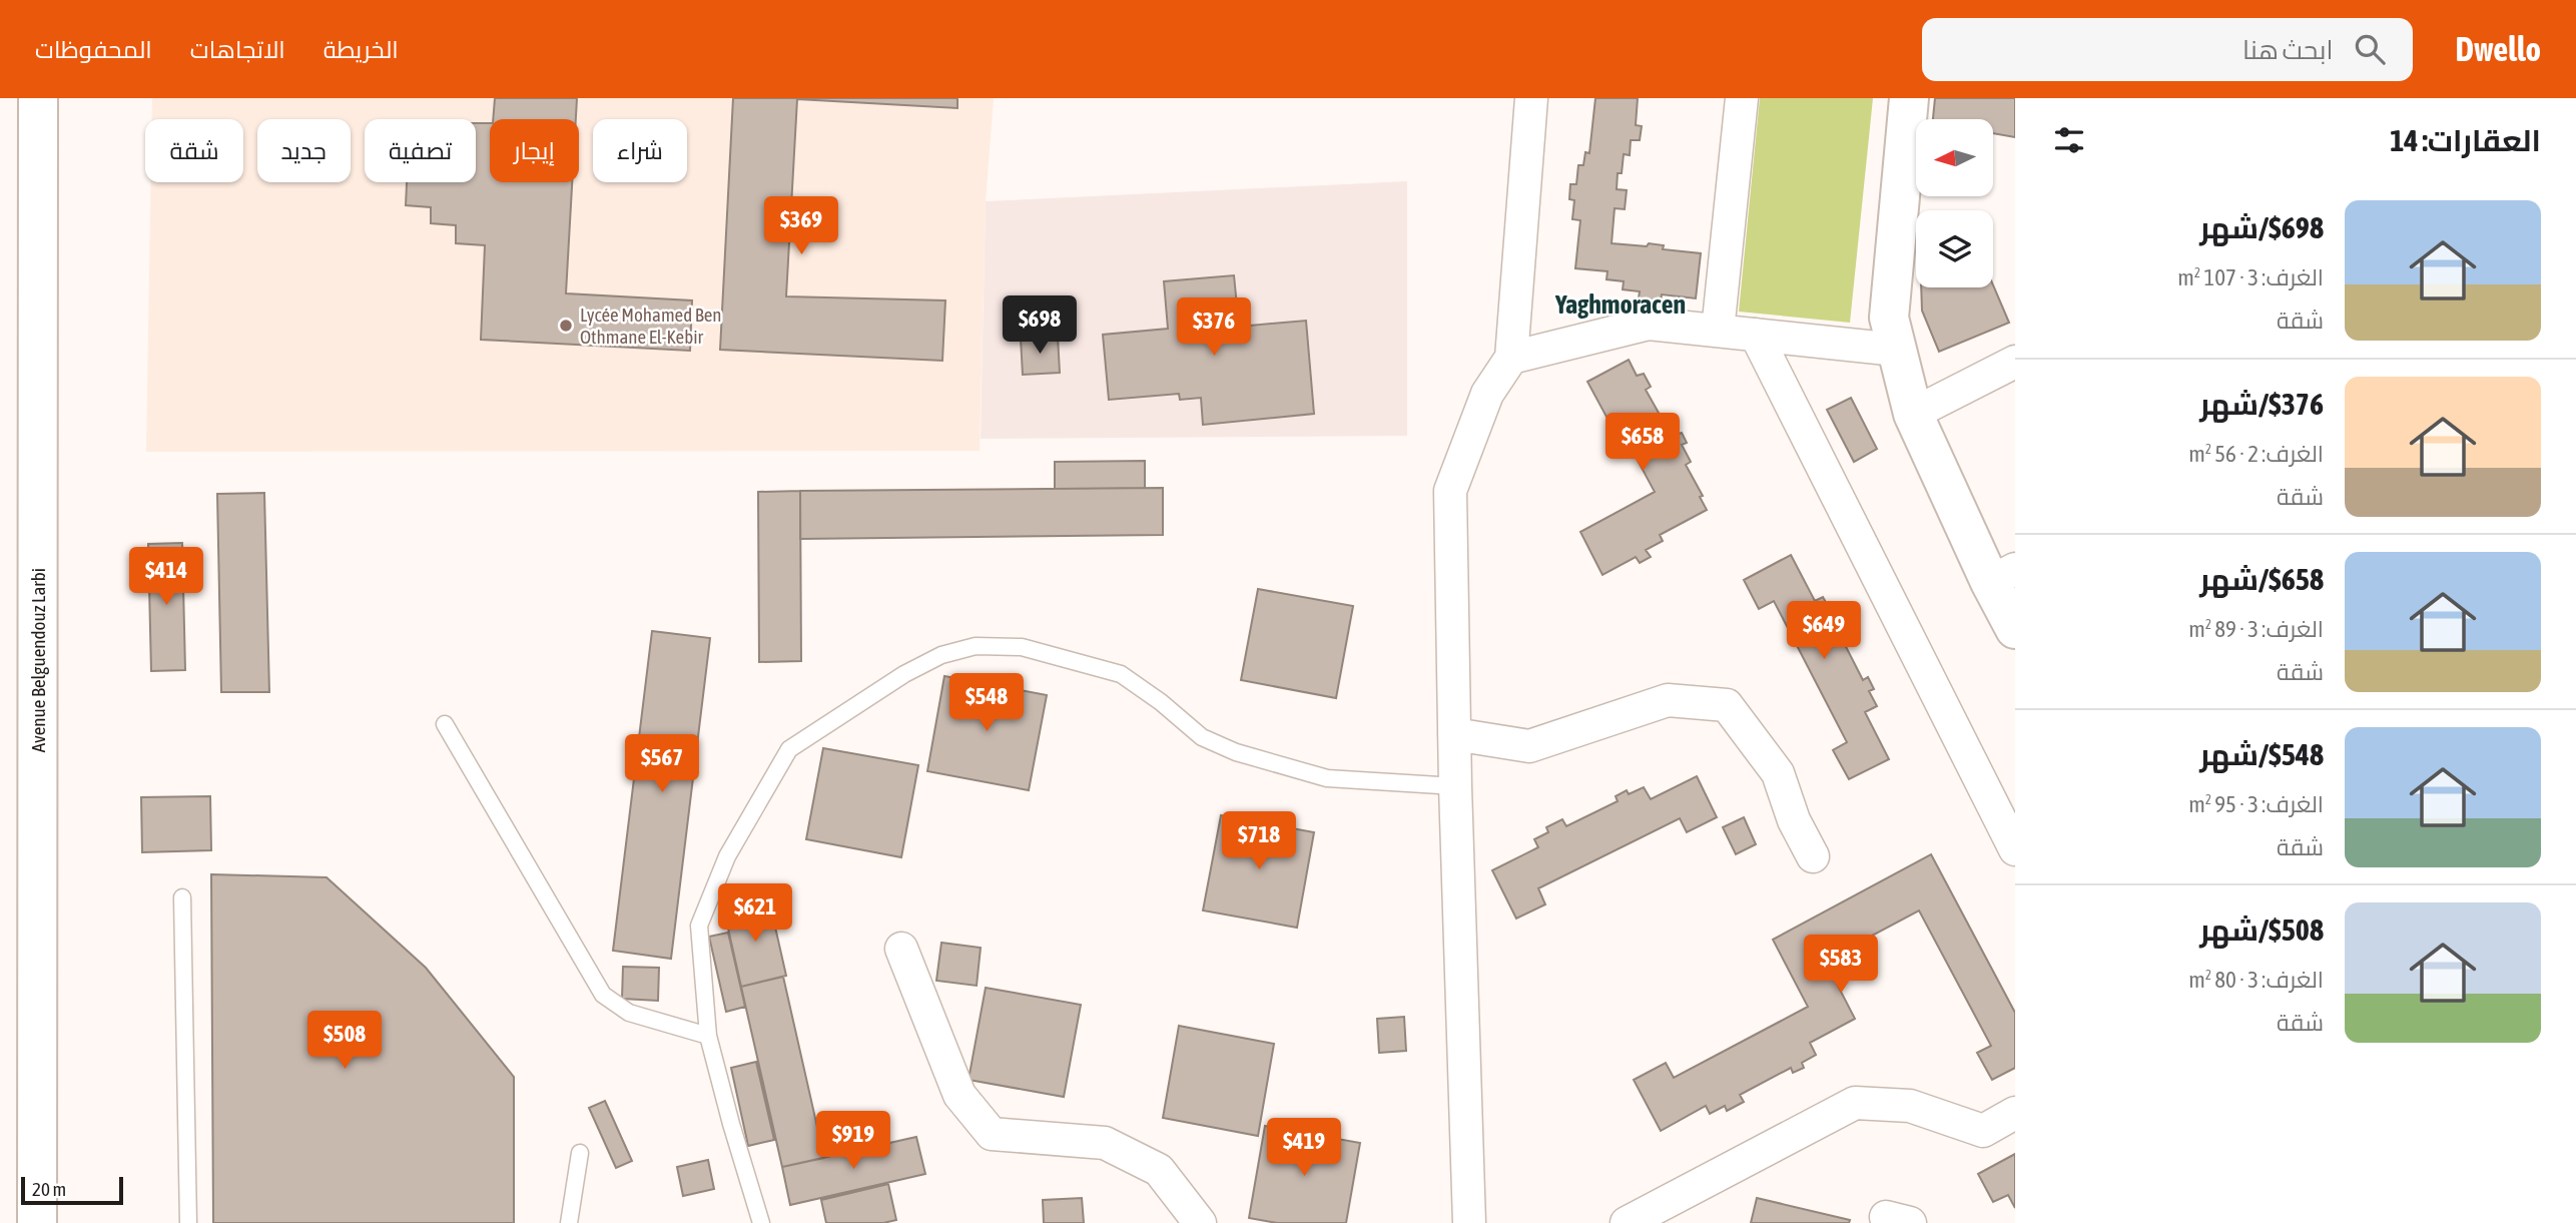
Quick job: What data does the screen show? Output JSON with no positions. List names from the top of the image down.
{
  "streets": {
    "main road": ["Avenue Belguendouz Larbi"]
  },
  "districts": ["Yaghmoracen"],
  "places": ["Lycée Mohamed Ben Othmane El-Kebir"],
  "scale_bar": "20 m",
  "north": "left",
  "page": {
    "header": "Dwello",
    "search": "ابحث هنا",
    "nav": ["الخريطة", "الاتجاهات", "المحفوظات"],
    "heading": "العقارات: 14",
    "chip": [
      "شراء",
      "إيجار",
      "تصفية",
      "جديد",
      "شقة"
    ],
    "list": [
      {
        "name": "$698/شهر",
        "note": "الغرف: 3 · 107 m² · شقة"
      },
      {
        "name": "$376/شهر",
        "note": "الغرف: 2 · 56 m² · شقة"
      },
      {
        "name": "$658/شهر",
        "note": "الغرف: 3 · 89 m² · شقة"
      },
      {
        "name": "$548/شهر",
        "note": "الغرف: 3 · 95 m² · شقة"
      },
      {
        "name": "$508/شهر",
        "note": "الغرف: 3 · 80 m² · شقة"
      }
    ],
    "price": [
      "$369",
      "$698",
      "$376",
      "$658",
      "$414",
      "$649",
      "$548",
      "$567",
      "$718",
      "$621",
      "$583",
      "$508",
      "$919",
      "$419"
    ],
    "scale": "20 m"
  }
}
